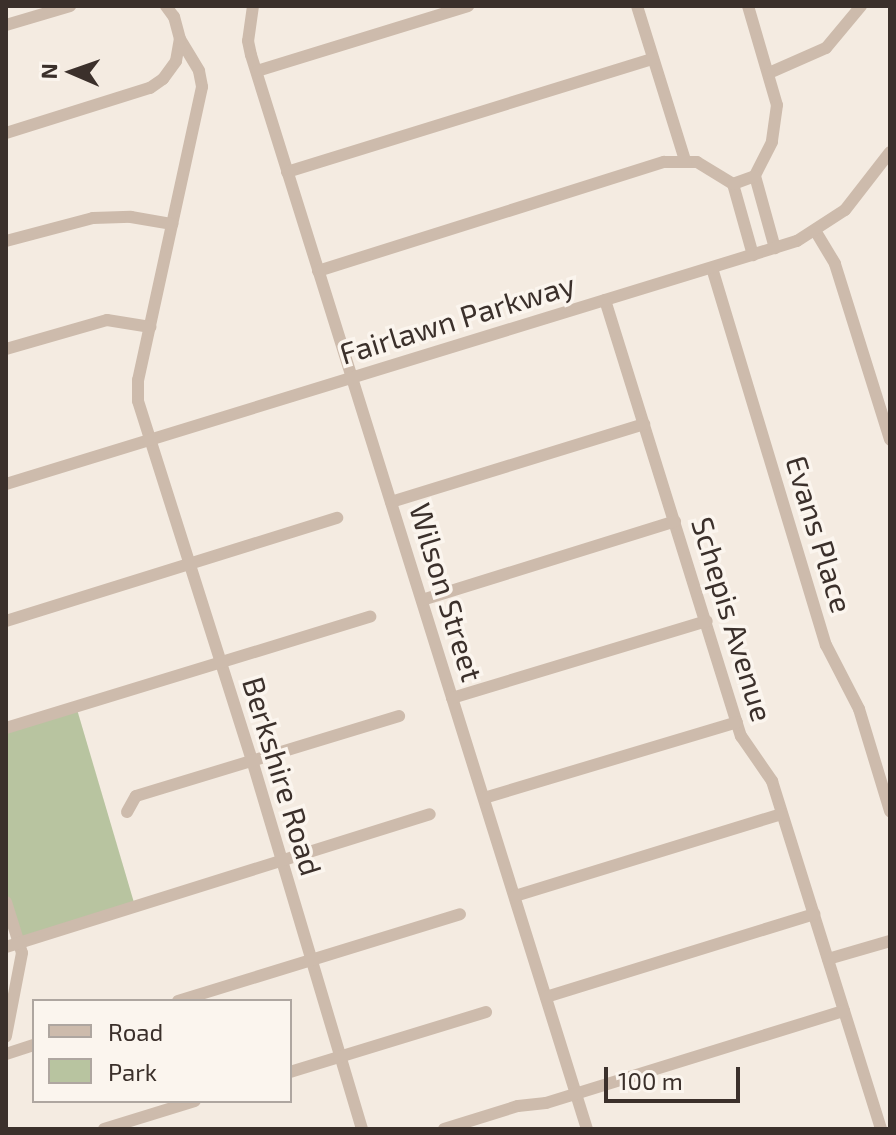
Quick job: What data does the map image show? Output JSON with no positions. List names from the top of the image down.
{
  "streets": {
    "street": [
      "Fairlawn Parkway",
      "Evans Place",
      "Wilson Street",
      "Schepis Avenue",
      "Berkshire Road"
    ]
  },
  "crossings": [
    ["Fairlawn Parkway", "Evans Place"],
    ["Fairlawn Parkway", "Wilson Street"],
    ["Fairlawn Parkway", "Schepis Avenue"],
    ["Fairlawn Parkway", "Berkshire Road"]
  ],
  "legend": ["Road", "Park"],
  "scale_bar": "100 m",
  "north": "left"
}
